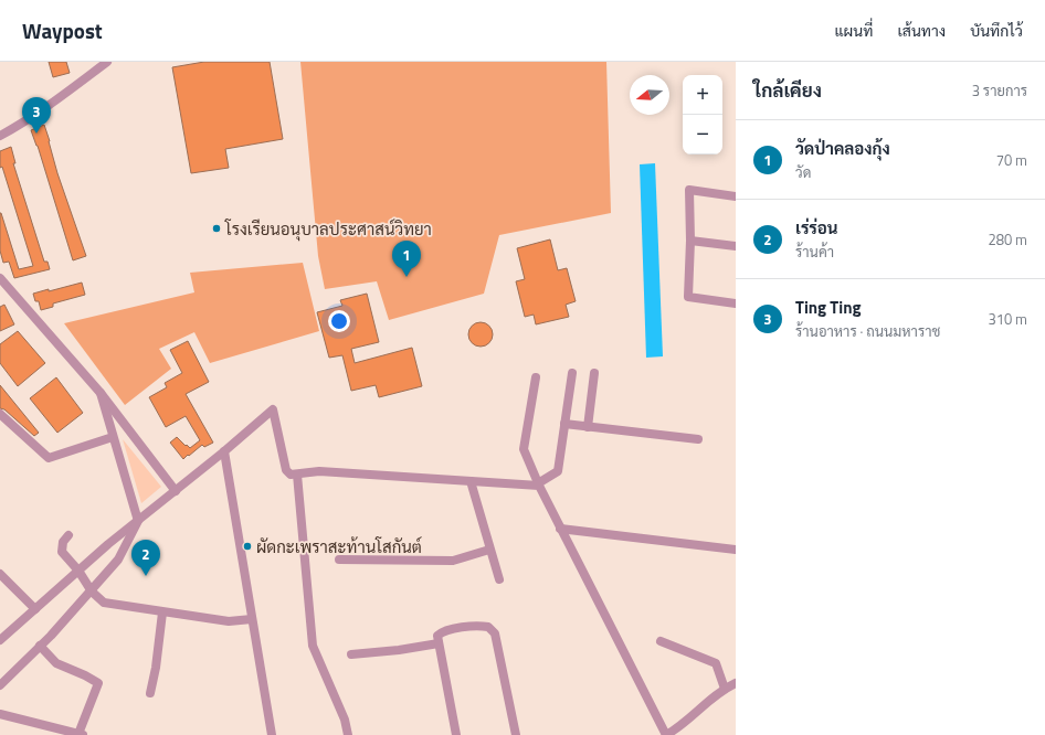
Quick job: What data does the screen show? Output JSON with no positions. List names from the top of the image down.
{
  "places": ["โรงเรียนอนุบาลประศาสน์วิทยา", "ผัดกะเพราสะท้านโสกันต์"],
  "north": "left",
  "page": {
    "header": "Waypost",
    "nav": ["แผนที่", "เส้นทาง", "บันทึกไว้"],
    "heading": ["ใกล้เคียง", "3 รายการ"],
    "map_buttons": ["+", "−"],
    "pins": ["3", "1", "2"],
    "list": [
      {
        "mark": "1",
        "name": "วัดป่าคลองกุ้ง",
        "note": "วัด",
        "value": "70 m"
      },
      {
        "mark": "2",
        "name": "เร่ร่อน",
        "note": "ร้านค้า",
        "value": "280 m"
      },
      {
        "mark": "3",
        "name": "Ting Ting",
        "note": "ร้านอาหาร · ถนนมหาราช",
        "value": "310 m"
      }
    ]
  }
}
